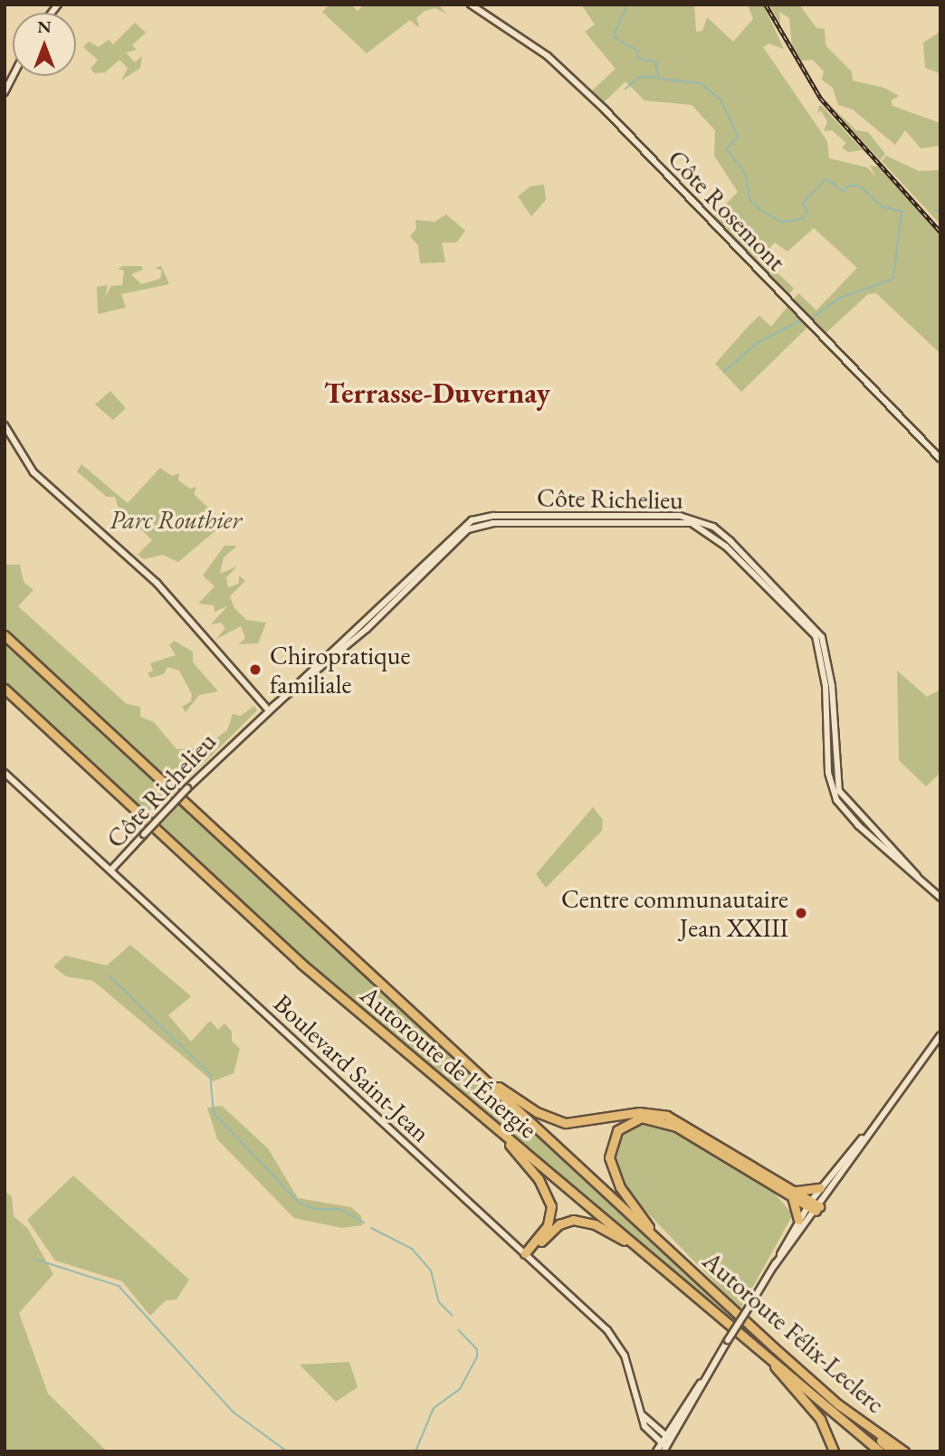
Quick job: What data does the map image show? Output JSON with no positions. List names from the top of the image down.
{
  "streets": {
    "highway": ["Autoroute de l'Énergie", "Autoroute Félix-Leclerc"],
    "street": ["Côte Rosemont", "Côte Richelieu", "Boulevard Saint-Jean"]
  },
  "crossings": [
    ["Côte Richelieu", "Boulevard Saint-Jean"],
    ["Autoroute de l'Énergie", "Autoroute Félix-Leclerc"]
  ],
  "districts": ["Terrasse-Duvernay"],
  "parks": ["Parc Routhier"],
  "places": ["Chiropratique familiale", "Centre communautaire Jean XXIII"],
  "north": "top"
}
